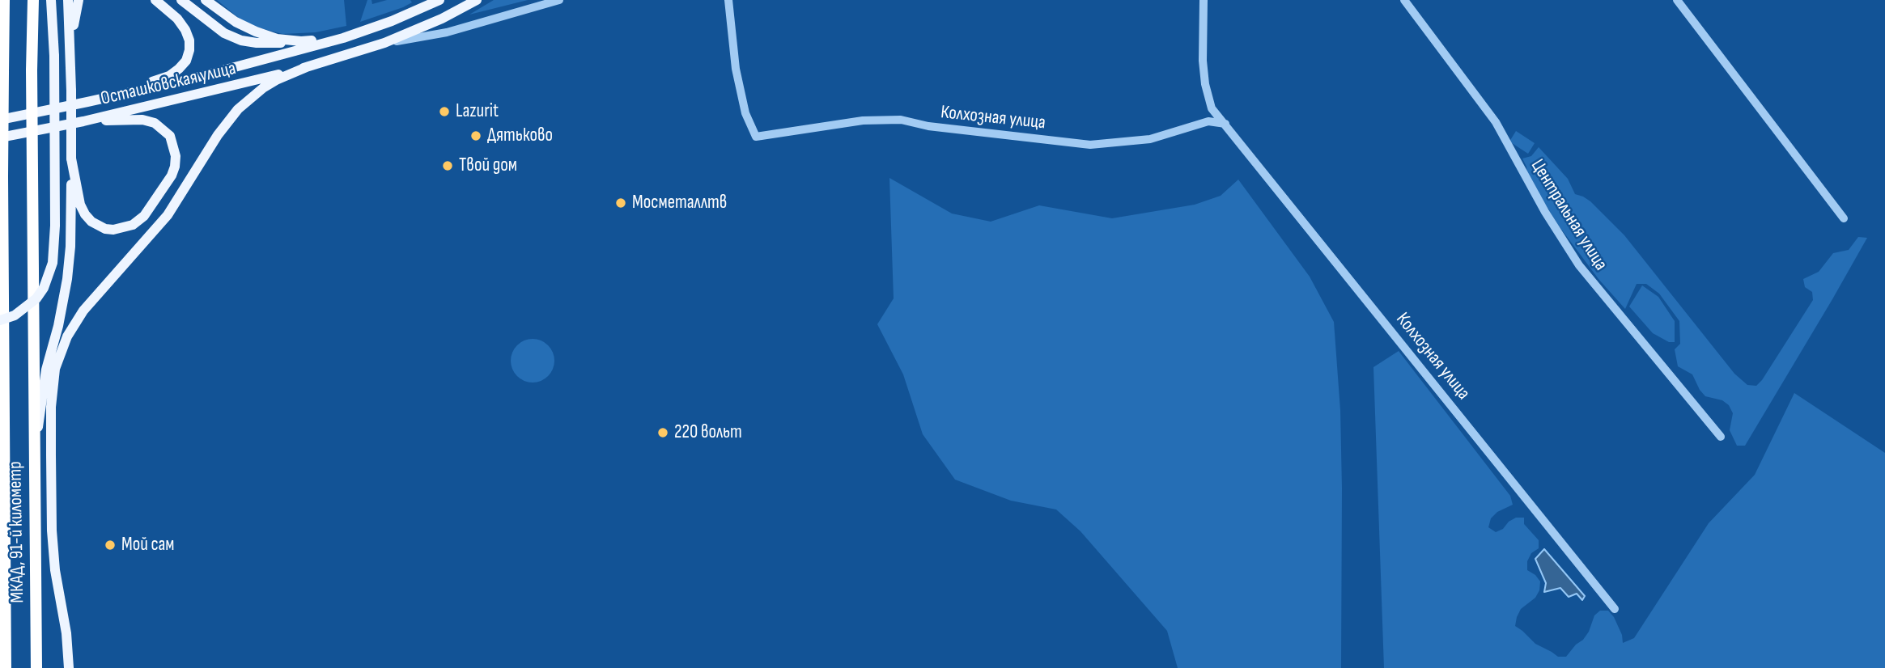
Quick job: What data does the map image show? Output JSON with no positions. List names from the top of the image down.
{
  "streets": {
    "highway": ["МКАД, 91-й километр"],
    "main road": ["Осташковская улица"],
    "street": ["Колхозная улица", "Центральная улица"]
  },
  "places": [
    "Lazurit",
    "Дятьково",
    "Твой дом",
    "Мосметаллтв",
    "220 вольт",
    "Мой сам"
  ]
}
